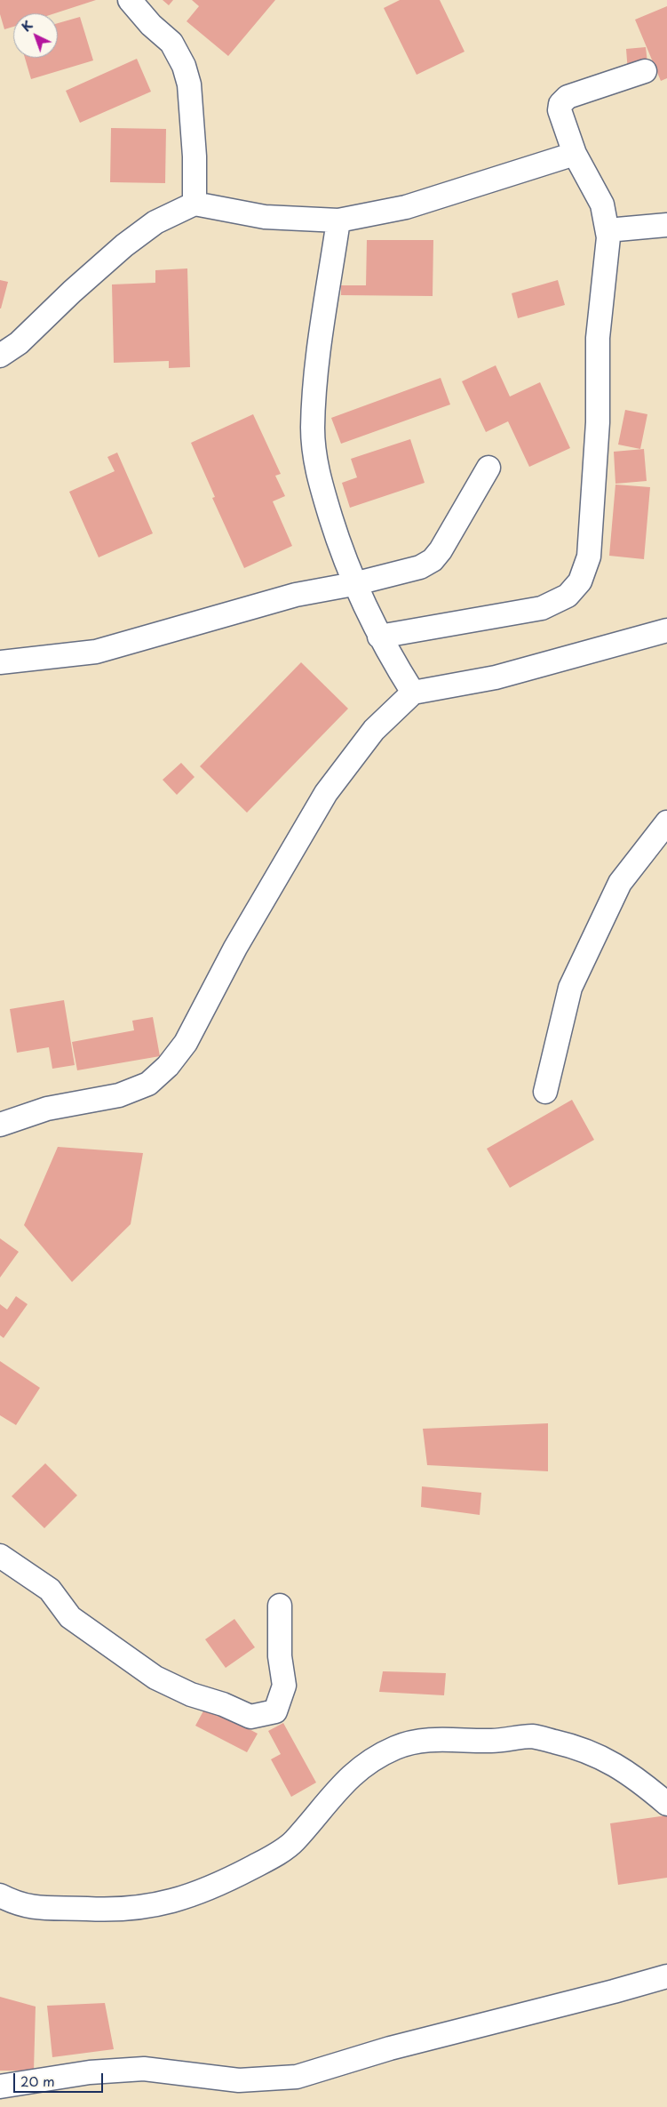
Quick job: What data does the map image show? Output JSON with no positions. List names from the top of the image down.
{
  "scale_bar": "20 m",
  "north": "top left"
}
